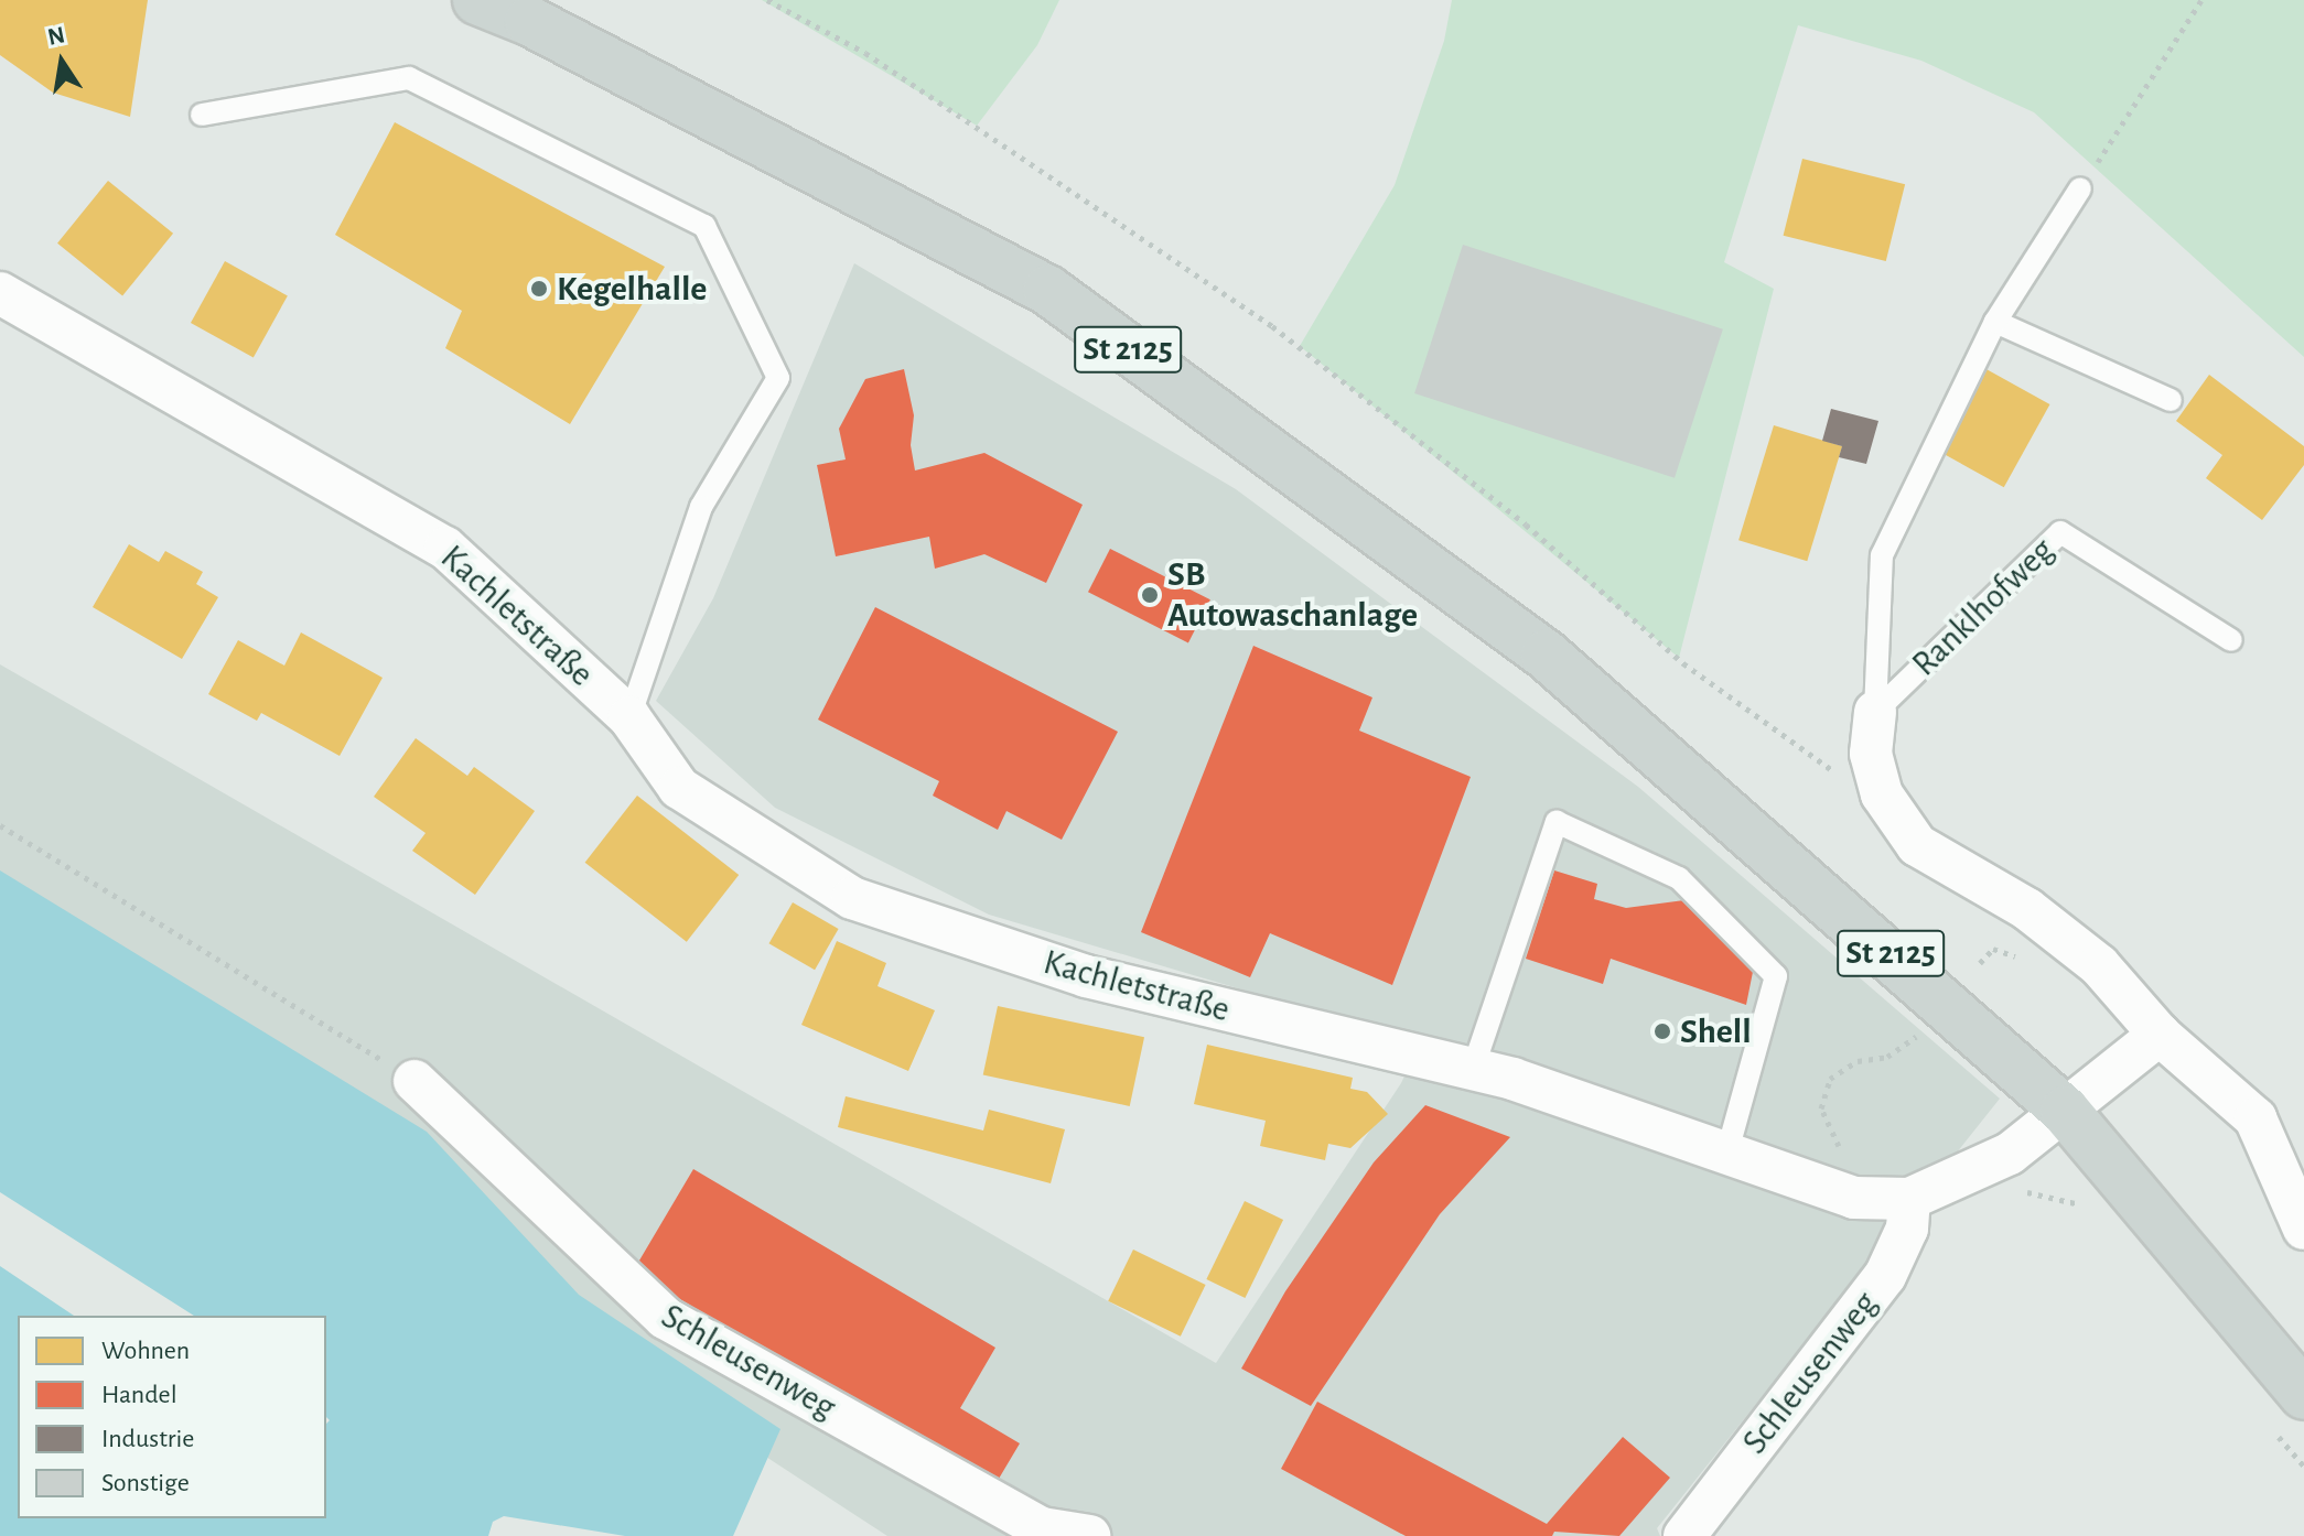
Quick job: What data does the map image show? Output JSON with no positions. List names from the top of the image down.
{
  "streets": {
    "main road": ["St 2125"],
    "street": ["Ranklhofweg", "Kachletstraße", "Schleusenweg"]
  },
  "crossings": [
    ["St 2125", "Kachletstraße"],
    ["Ranklhofweg", "Kachletstraße"],
    ["Kachletstraße", "Schleusenweg"]
  ],
  "places": ["Kegelhalle", "SB Autowaschanlage", "Shell"],
  "legend": [
    "Wohnen",
    "Handel",
    "Industrie",
    "Sonstige"
  ],
  "north": "top"
}
